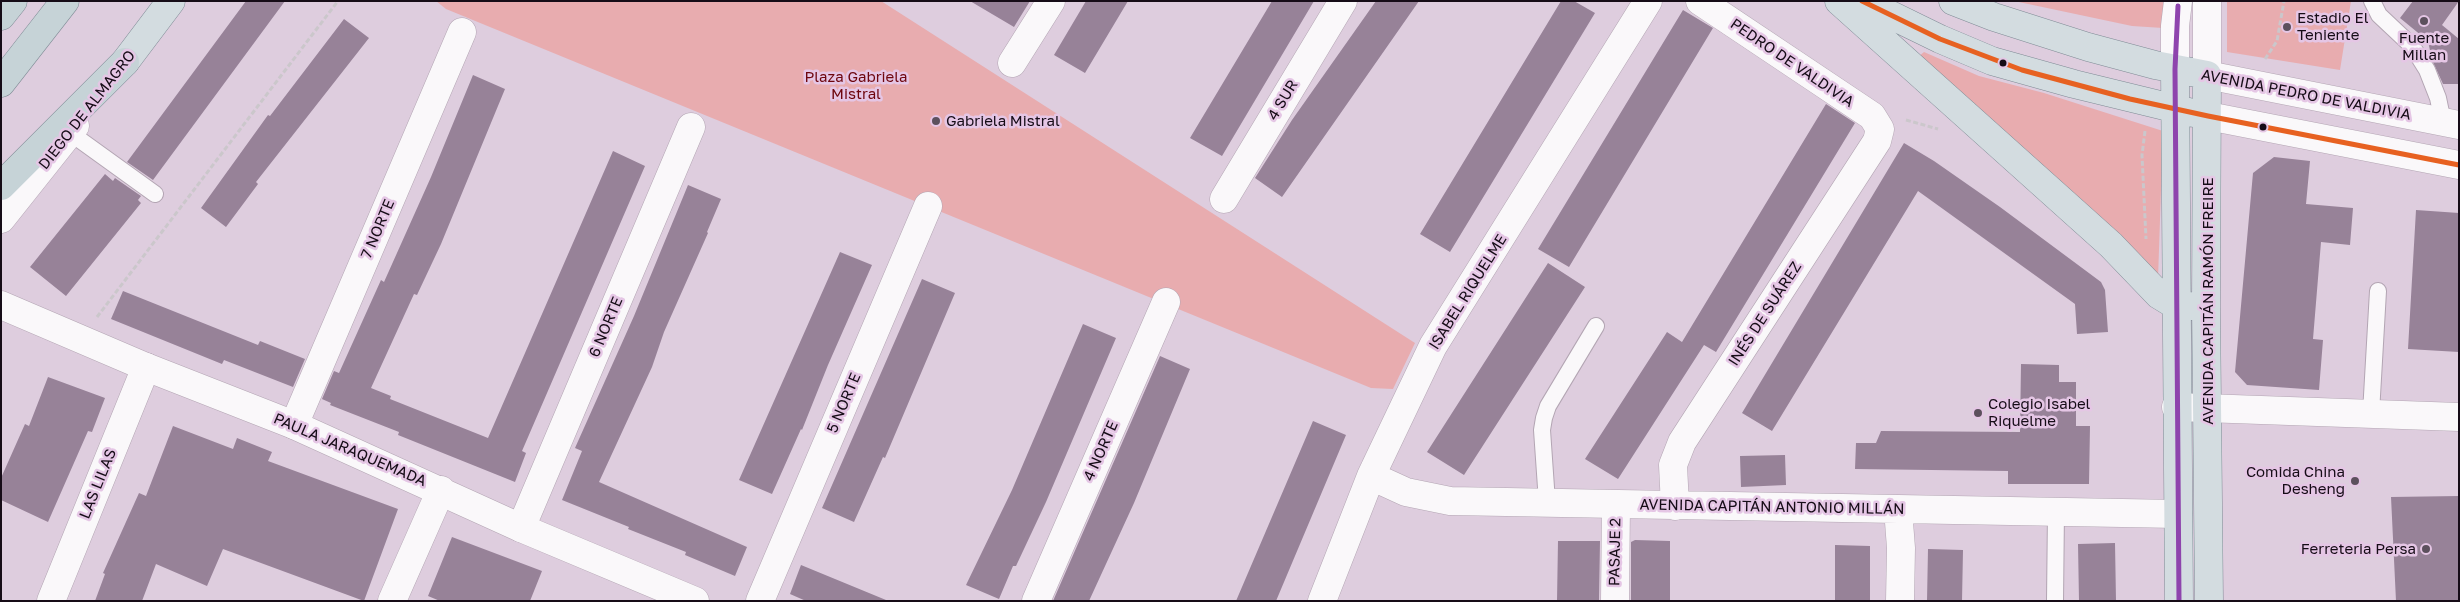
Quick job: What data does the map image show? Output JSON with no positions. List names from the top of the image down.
{
  "streets": {
    "main road": ["AVENIDA PEDRO DE VALDIVIA", "DIEGO DE ALMAGRO", "AVENIDA CAPITÁN RAMÓN FREIRE"],
    "street": [
      "PEDRO DE VALDIVIA",
      "4 SUR",
      "7 NORTE",
      "ISABEL RIQUELME",
      "INÉS DE SUÁREZ",
      "6 NORTE",
      "5 NORTE",
      "PAULA JARAQUEMADA",
      "4 NORTE",
      "LAS LILAS",
      "AVENIDA CAPITÁN ANTONIO MILLÁN",
      "PASAJE 2"
    ]
  },
  "crossings": [
    ["PEDRO DE VALDIVIA", "INÉS DE SUÁREZ"],
    ["AVENIDA PEDRO DE VALDIVIA", "AVENIDA CAPITÁN RAMÓN FREIRE"],
    ["7 NORTE", "PAULA JARAQUEMADA"],
    ["ISABEL RIQUELME", "AVENIDA CAPITÁN ANTONIO MILLÁN"],
    ["AVENIDA CAPITÁN RAMÓN FREIRE", "AVENIDA CAPITÁN ANTONIO MILLÁN"],
    ["INÉS DE SUÁREZ", "AVENIDA CAPITÁN ANTONIO MILLÁN"],
    ["6 NORTE", "PAULA JARAQUEMADA"],
    ["PAULA JARAQUEMADA", "LAS LILAS"],
    ["AVENIDA CAPITÁN ANTONIO MILLÁN", "PASAJE 2"]
  ],
  "parks": ["Plaza Gabriela Mistral"],
  "places": [
    "Fuente Millan",
    "Estadio El Teniente",
    "Gabriela Mistral",
    "Colegio Isabel Riquelme",
    "Comida China Desheng",
    "Ferreteria Persa"
  ]
}
